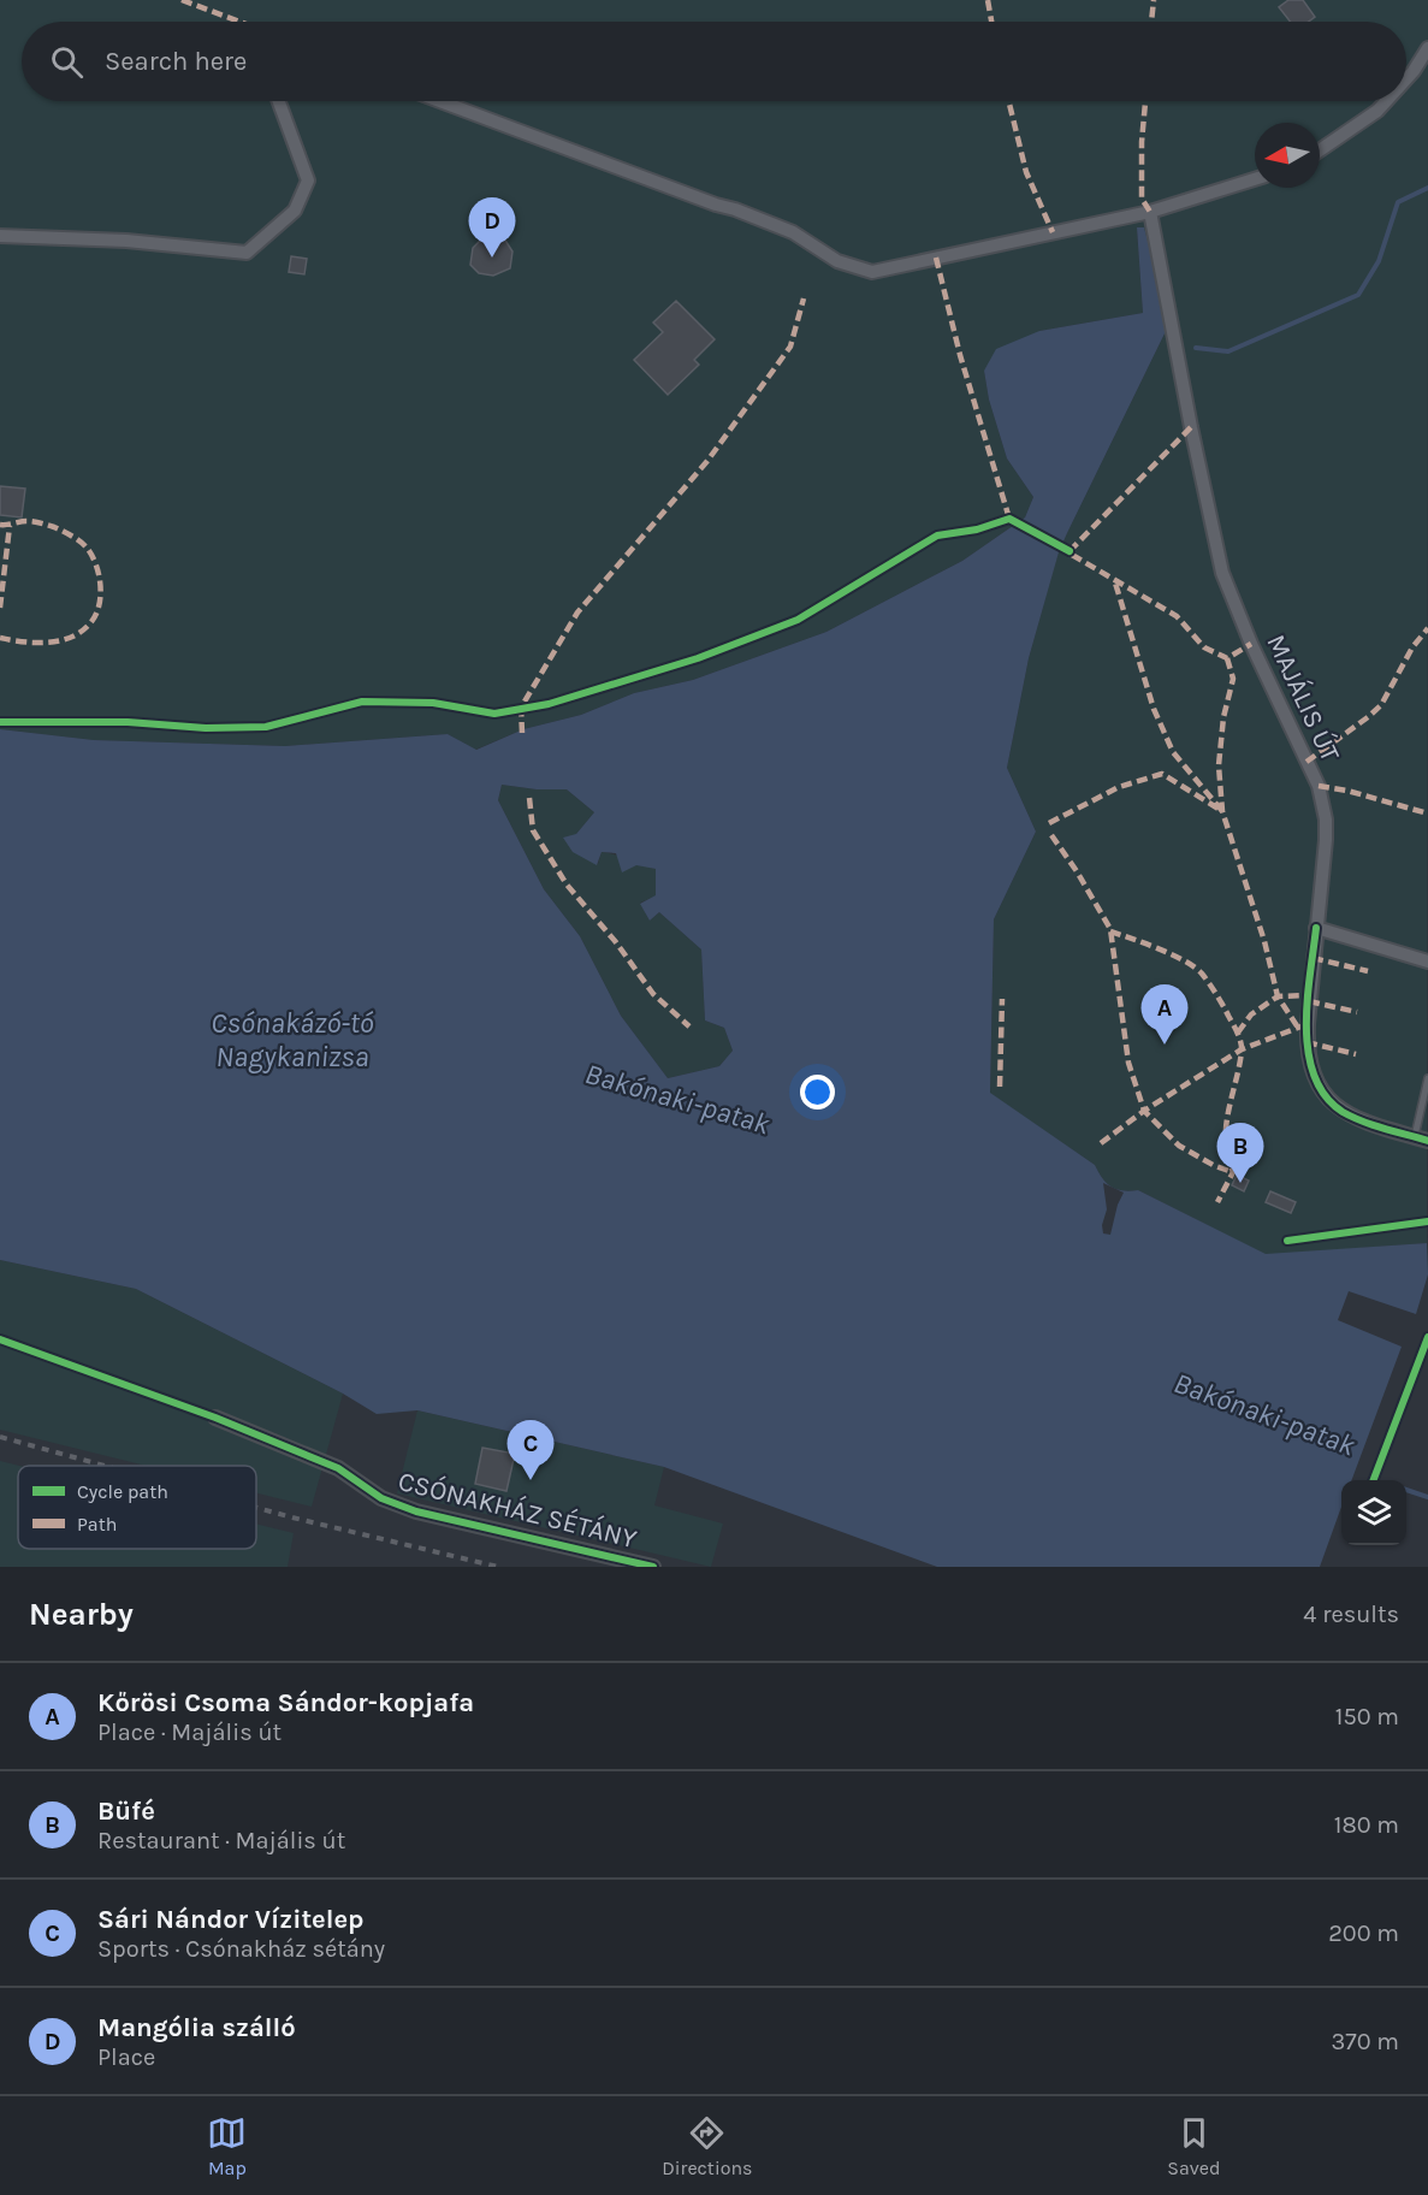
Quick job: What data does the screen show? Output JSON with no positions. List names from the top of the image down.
{
  "streets": {
    "street": ["MAJÁLIS ÚT", "CSÓNAKHÁZ SÉTÁNY"]
  },
  "water": ["Csónakázó-tó Nagykanizsa", "Bakónaki-patak"],
  "legend": ["Cycle path", "Path"],
  "north": "left",
  "page": {
    "search": "Search here",
    "pins": [
      "D",
      "A",
      "B",
      "C"
    ],
    "heading": ["Nearby", "4 results"],
    "list": [
      {
        "mark": "A",
        "name": "Kőrösi Csoma Sándor-kopjafa",
        "note": "Place · Majális út",
        "value": "150 m"
      },
      {
        "mark": "B",
        "name": "Büfé",
        "note": "Restaurant · Majális út",
        "value": "180 m"
      },
      {
        "mark": "C",
        "name": "Sári Nándor Vízitelep",
        "note": "Sports · Csónakház sétány",
        "value": "200 m"
      },
      {
        "mark": "D",
        "name": "Mangólia szálló",
        "note": "Place",
        "value": "370 m"
      }
    ],
    "nav": ["Map", "Directions", "Saved"]
  }
}
